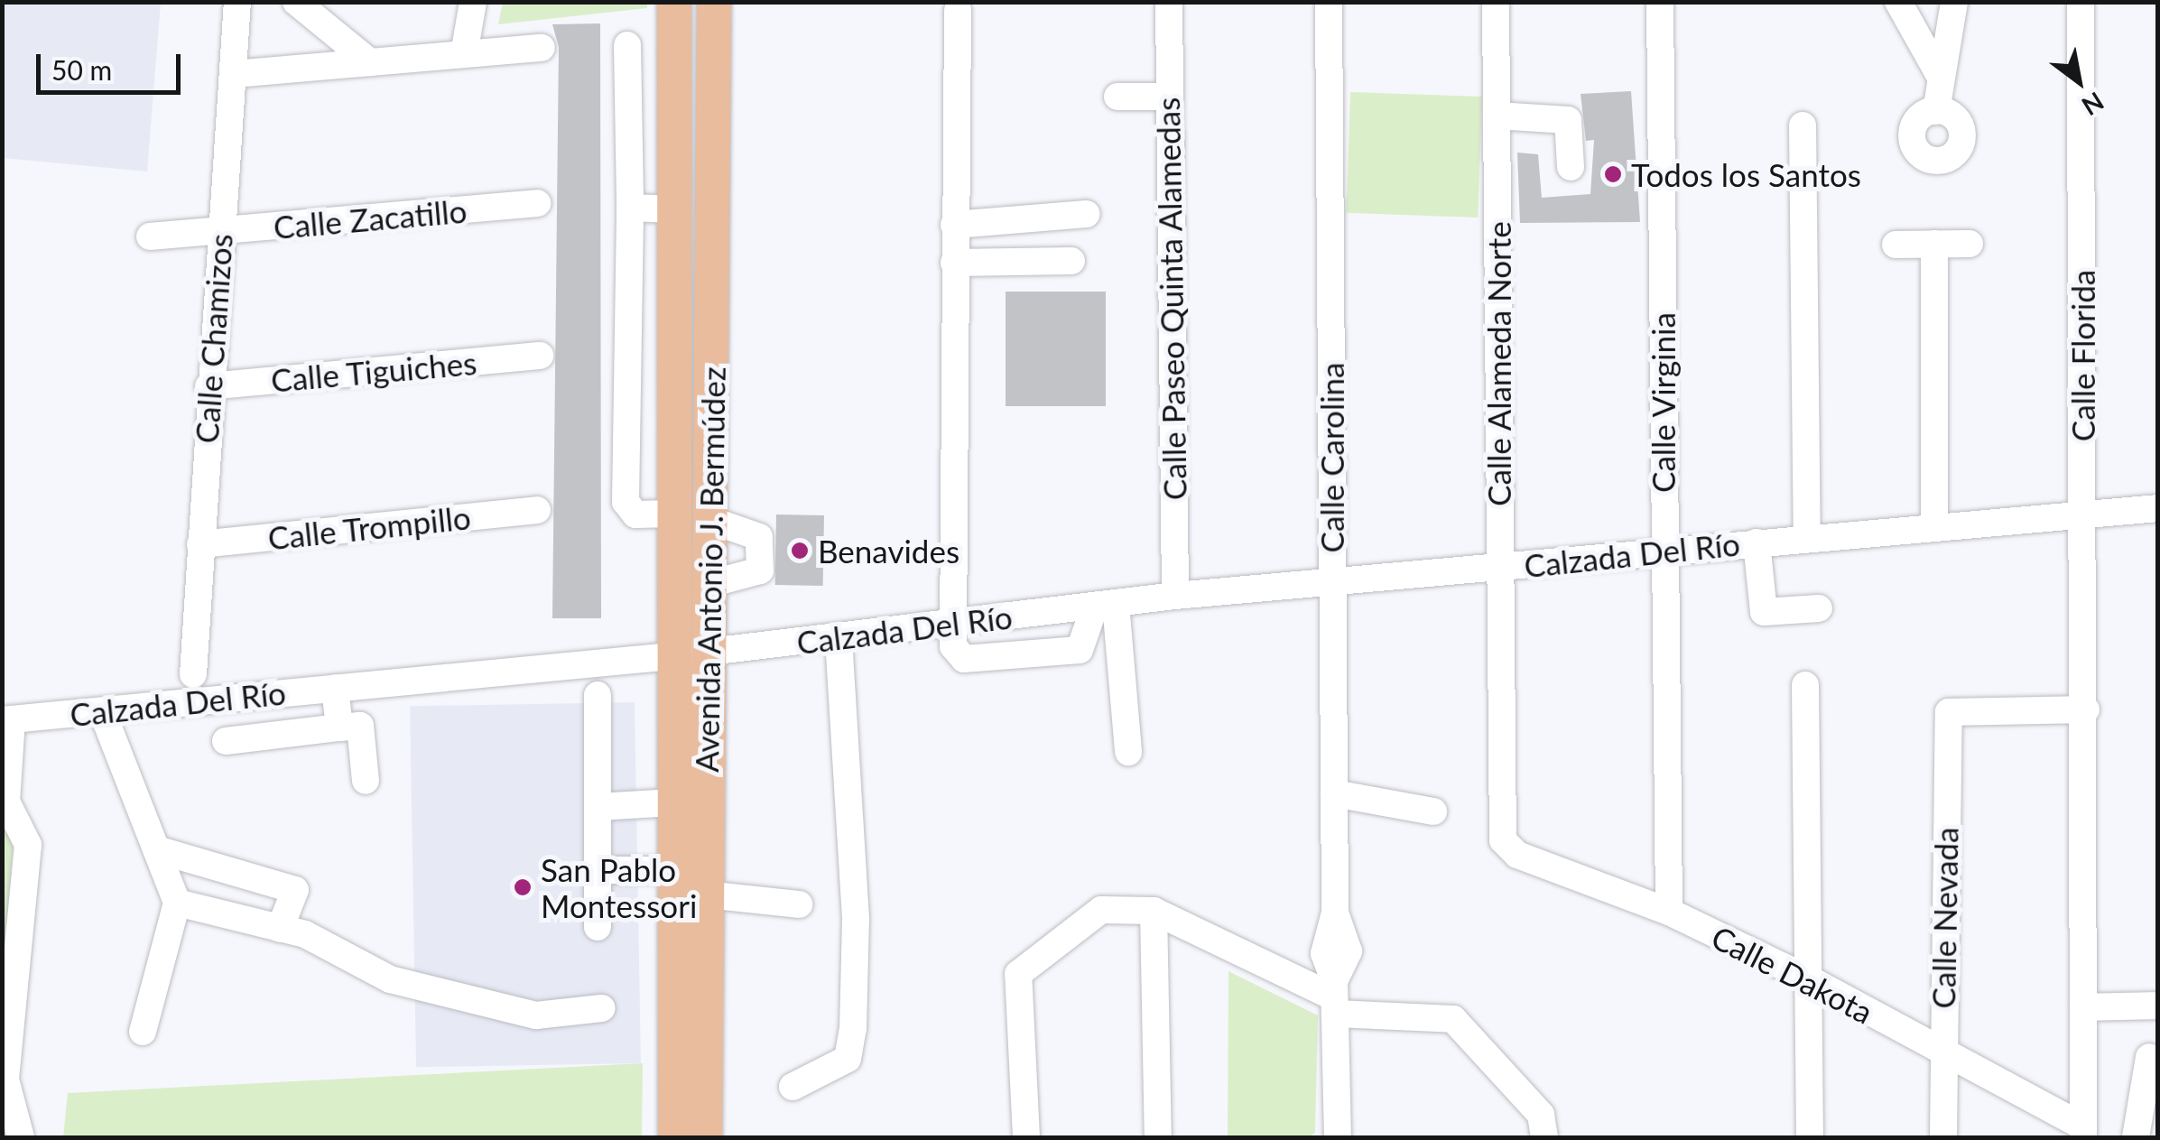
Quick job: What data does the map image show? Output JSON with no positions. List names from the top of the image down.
{
  "streets": {
    "main road": ["Avenida Antonio J. Bermúdez"],
    "street": [
      "Calle Zacatillo",
      "Calle Paseo Quinta Alamedas",
      "Calle Chamizos",
      "Calle Florida",
      "Calle Alameda Norte",
      "Calle Tiguiches",
      "Calle Virginia",
      "Calle Carolina",
      "Calle Trompillo",
      "Calzada Del Río",
      "Calle Nevada",
      "Calle Dakota"
    ]
  },
  "crossings": [
    ["Calle Zacatillo", "Calle Chamizos"],
    ["Calle Paseo Quinta Alamedas", "Calzada Del Río"],
    ["Calle Chamizos", "Calle Tiguiches"],
    ["Calle Chamizos", "Calle Trompillo"],
    ["Calle Florida", "Calzada Del Río"],
    ["Calle Florida", "Calle Nevada"],
    ["Calle Florida", "Calle Dakota"],
    ["Calle Alameda Norte", "Calzada Del Río"],
    ["Calle Alameda Norte", "Calle Dakota"],
    ["Calle Virginia", "Calzada Del Río"],
    ["Calle Virginia", "Calle Dakota"],
    ["Calle Carolina", "Calzada Del Río"],
    ["Calzada Del Río", "Avenida Antonio J. Bermúdez"],
    ["Calle Nevada", "Calle Dakota"]
  ],
  "places": ["Todos los Santos", "Benavides", "San Pablo Montessori"],
  "scale_bar": "50 m",
  "north": "bottom right"
}
